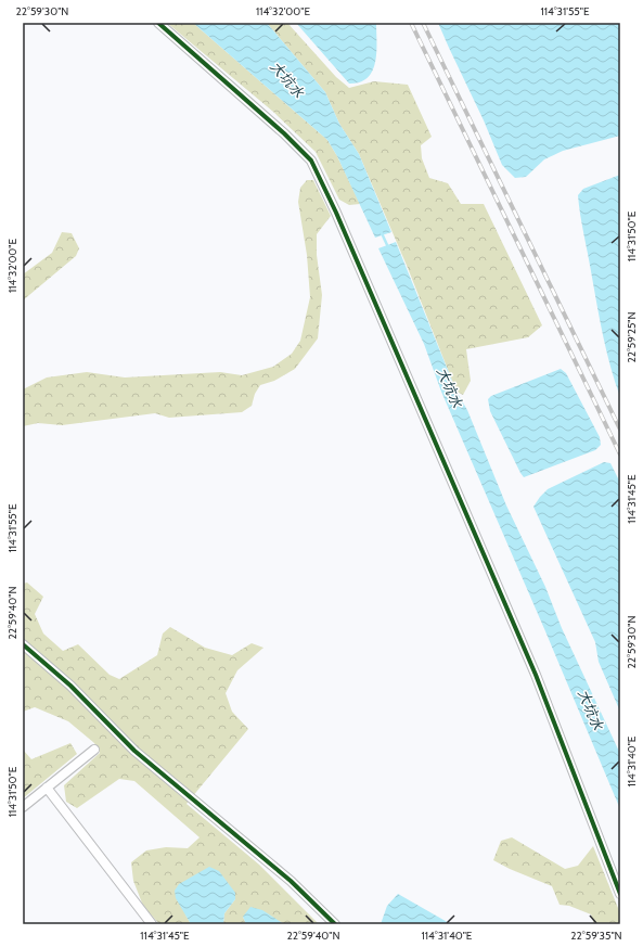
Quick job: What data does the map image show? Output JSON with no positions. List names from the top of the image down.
{
  "water": ["大坑水"],
  "coordinates": [
    "22°59'30\"N",
    "114°32'00\"E",
    "114°31'55\"E",
    "114°31'50\"E",
    "22°59'25\"N",
    "114°31'45\"E",
    "22°59'40\"N",
    "114°31'40\"E",
    "22°59'35\"N"
  ]
}
